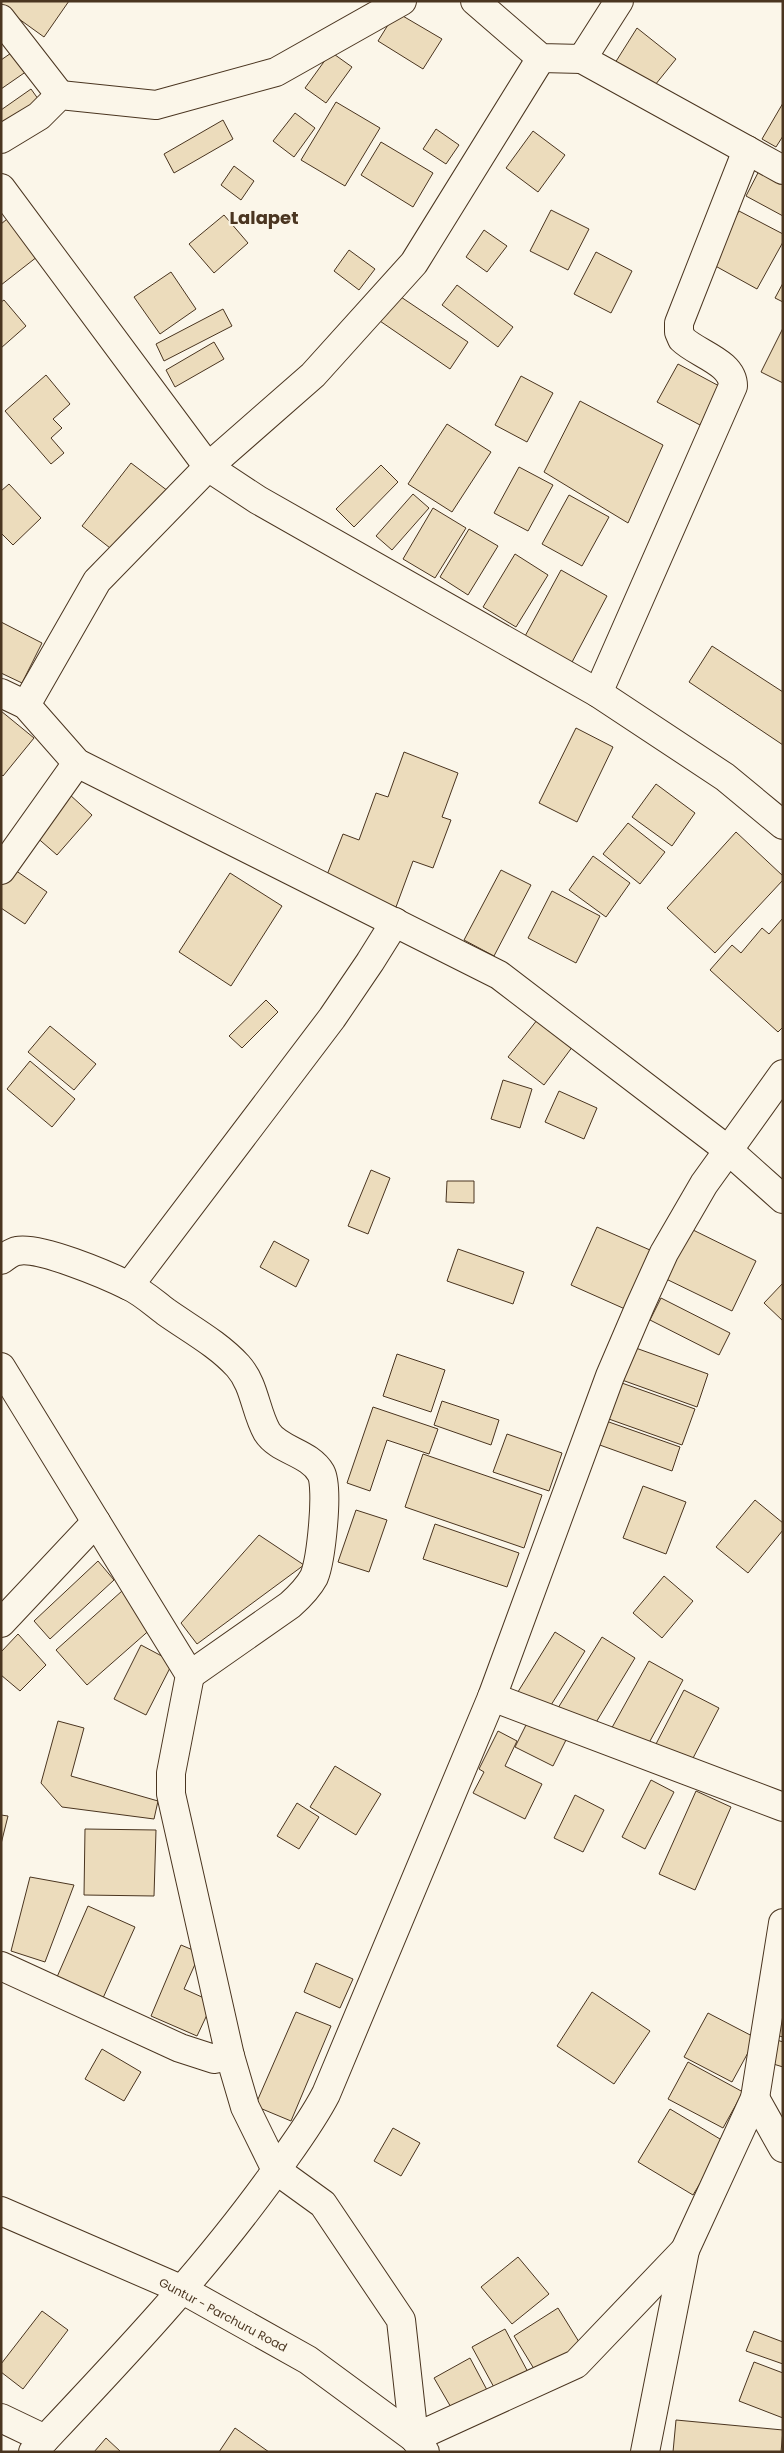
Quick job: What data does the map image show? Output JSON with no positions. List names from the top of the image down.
{
  "streets": {
    "street": ["Guntur - Parchuru Road"]
  },
  "districts": ["Lalapet"]
}
